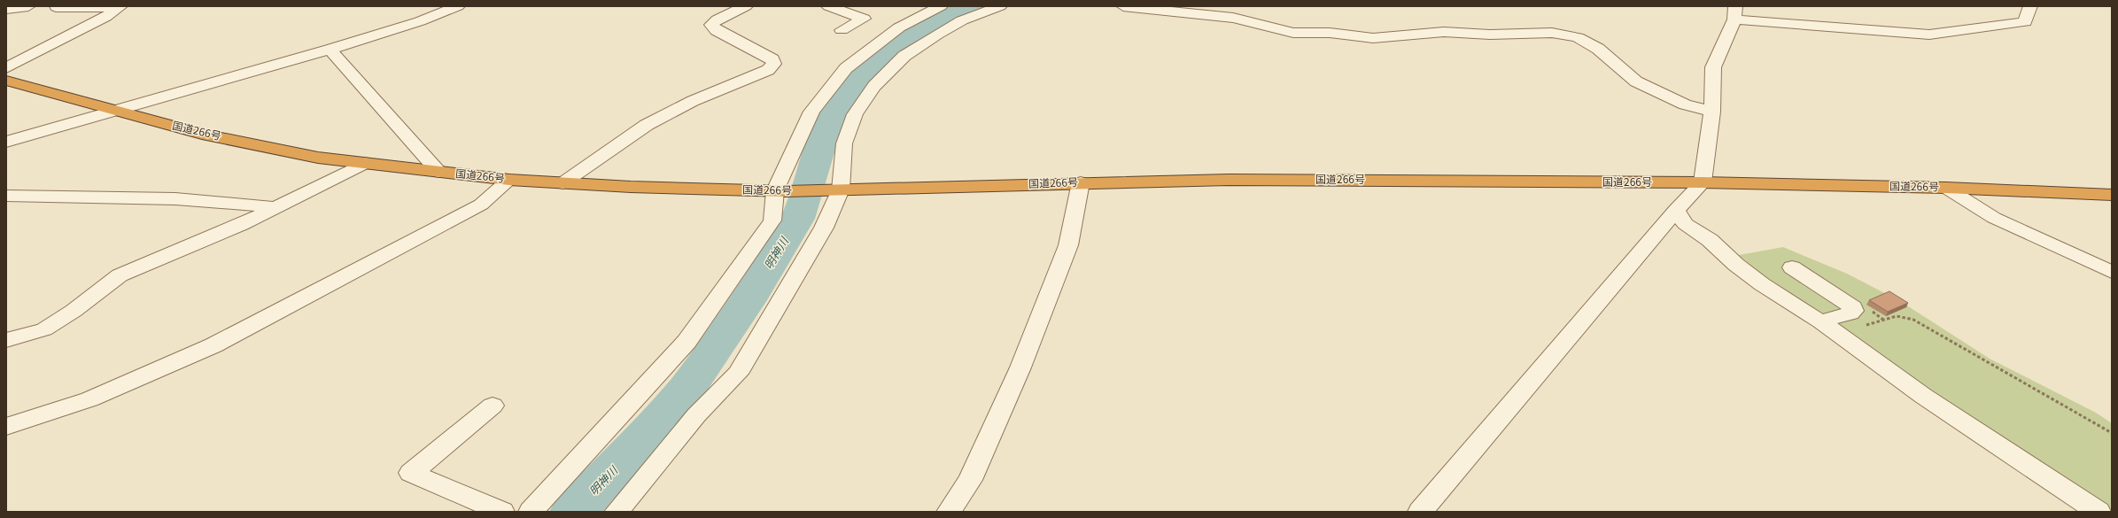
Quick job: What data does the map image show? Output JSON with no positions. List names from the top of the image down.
{
  "streets": {
    "highway": ["国道266号"]
  },
  "water": ["明神川"]
}
